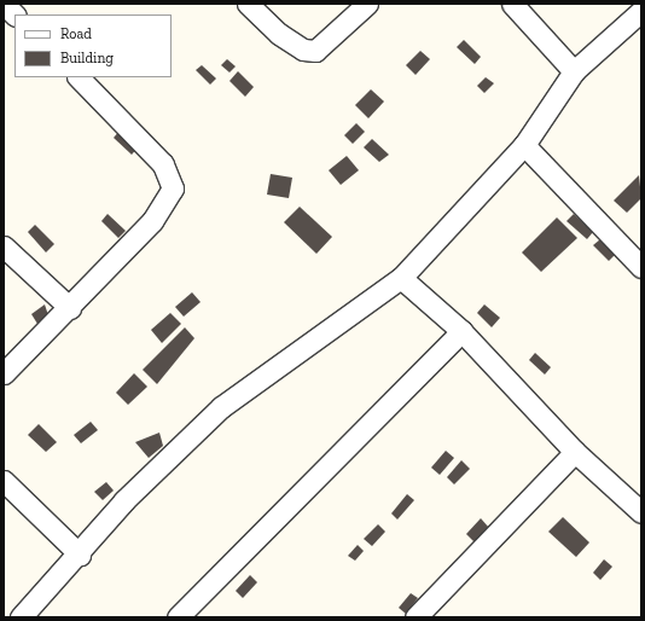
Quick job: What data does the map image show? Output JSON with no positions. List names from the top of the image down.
{
  "legend": ["Road", "Building"]
}
